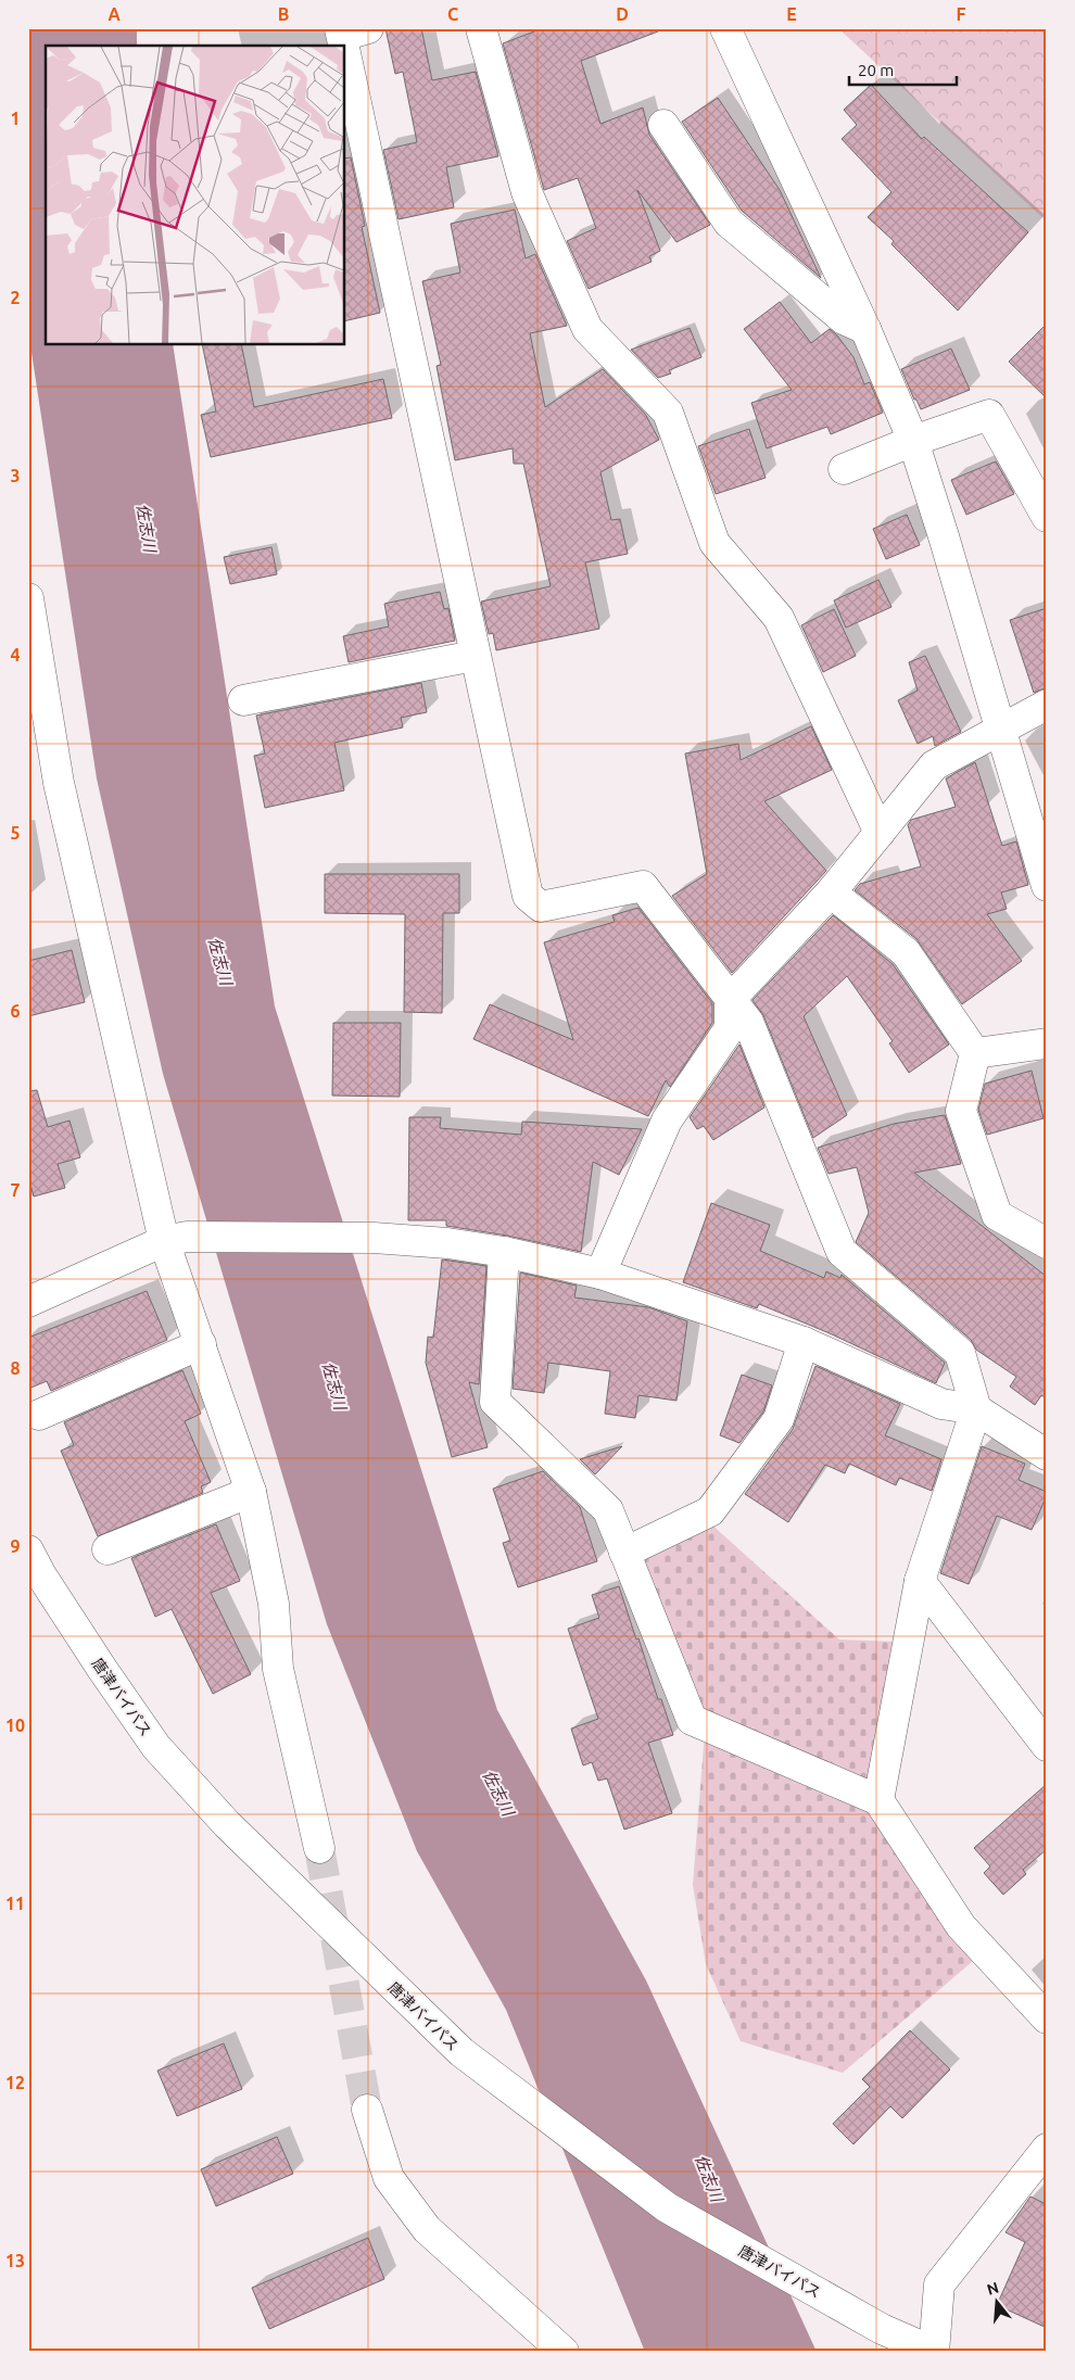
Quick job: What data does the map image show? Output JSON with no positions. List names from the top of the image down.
{
  "streets": {
    "main road": ["唐津バイパス"]
  },
  "water": ["佐志川"],
  "scale_bar": "20 m",
  "north": "top",
  "grid": {
    "columns": [
      "A",
      "B",
      "C",
      "D",
      "E",
      "F"
    ],
    "rows": [
      "1",
      "2",
      "3",
      "4",
      "5",
      "6",
      "7",
      "8",
      "9",
      "10",
      "11",
      "12",
      "13"
    ]
  }
}
